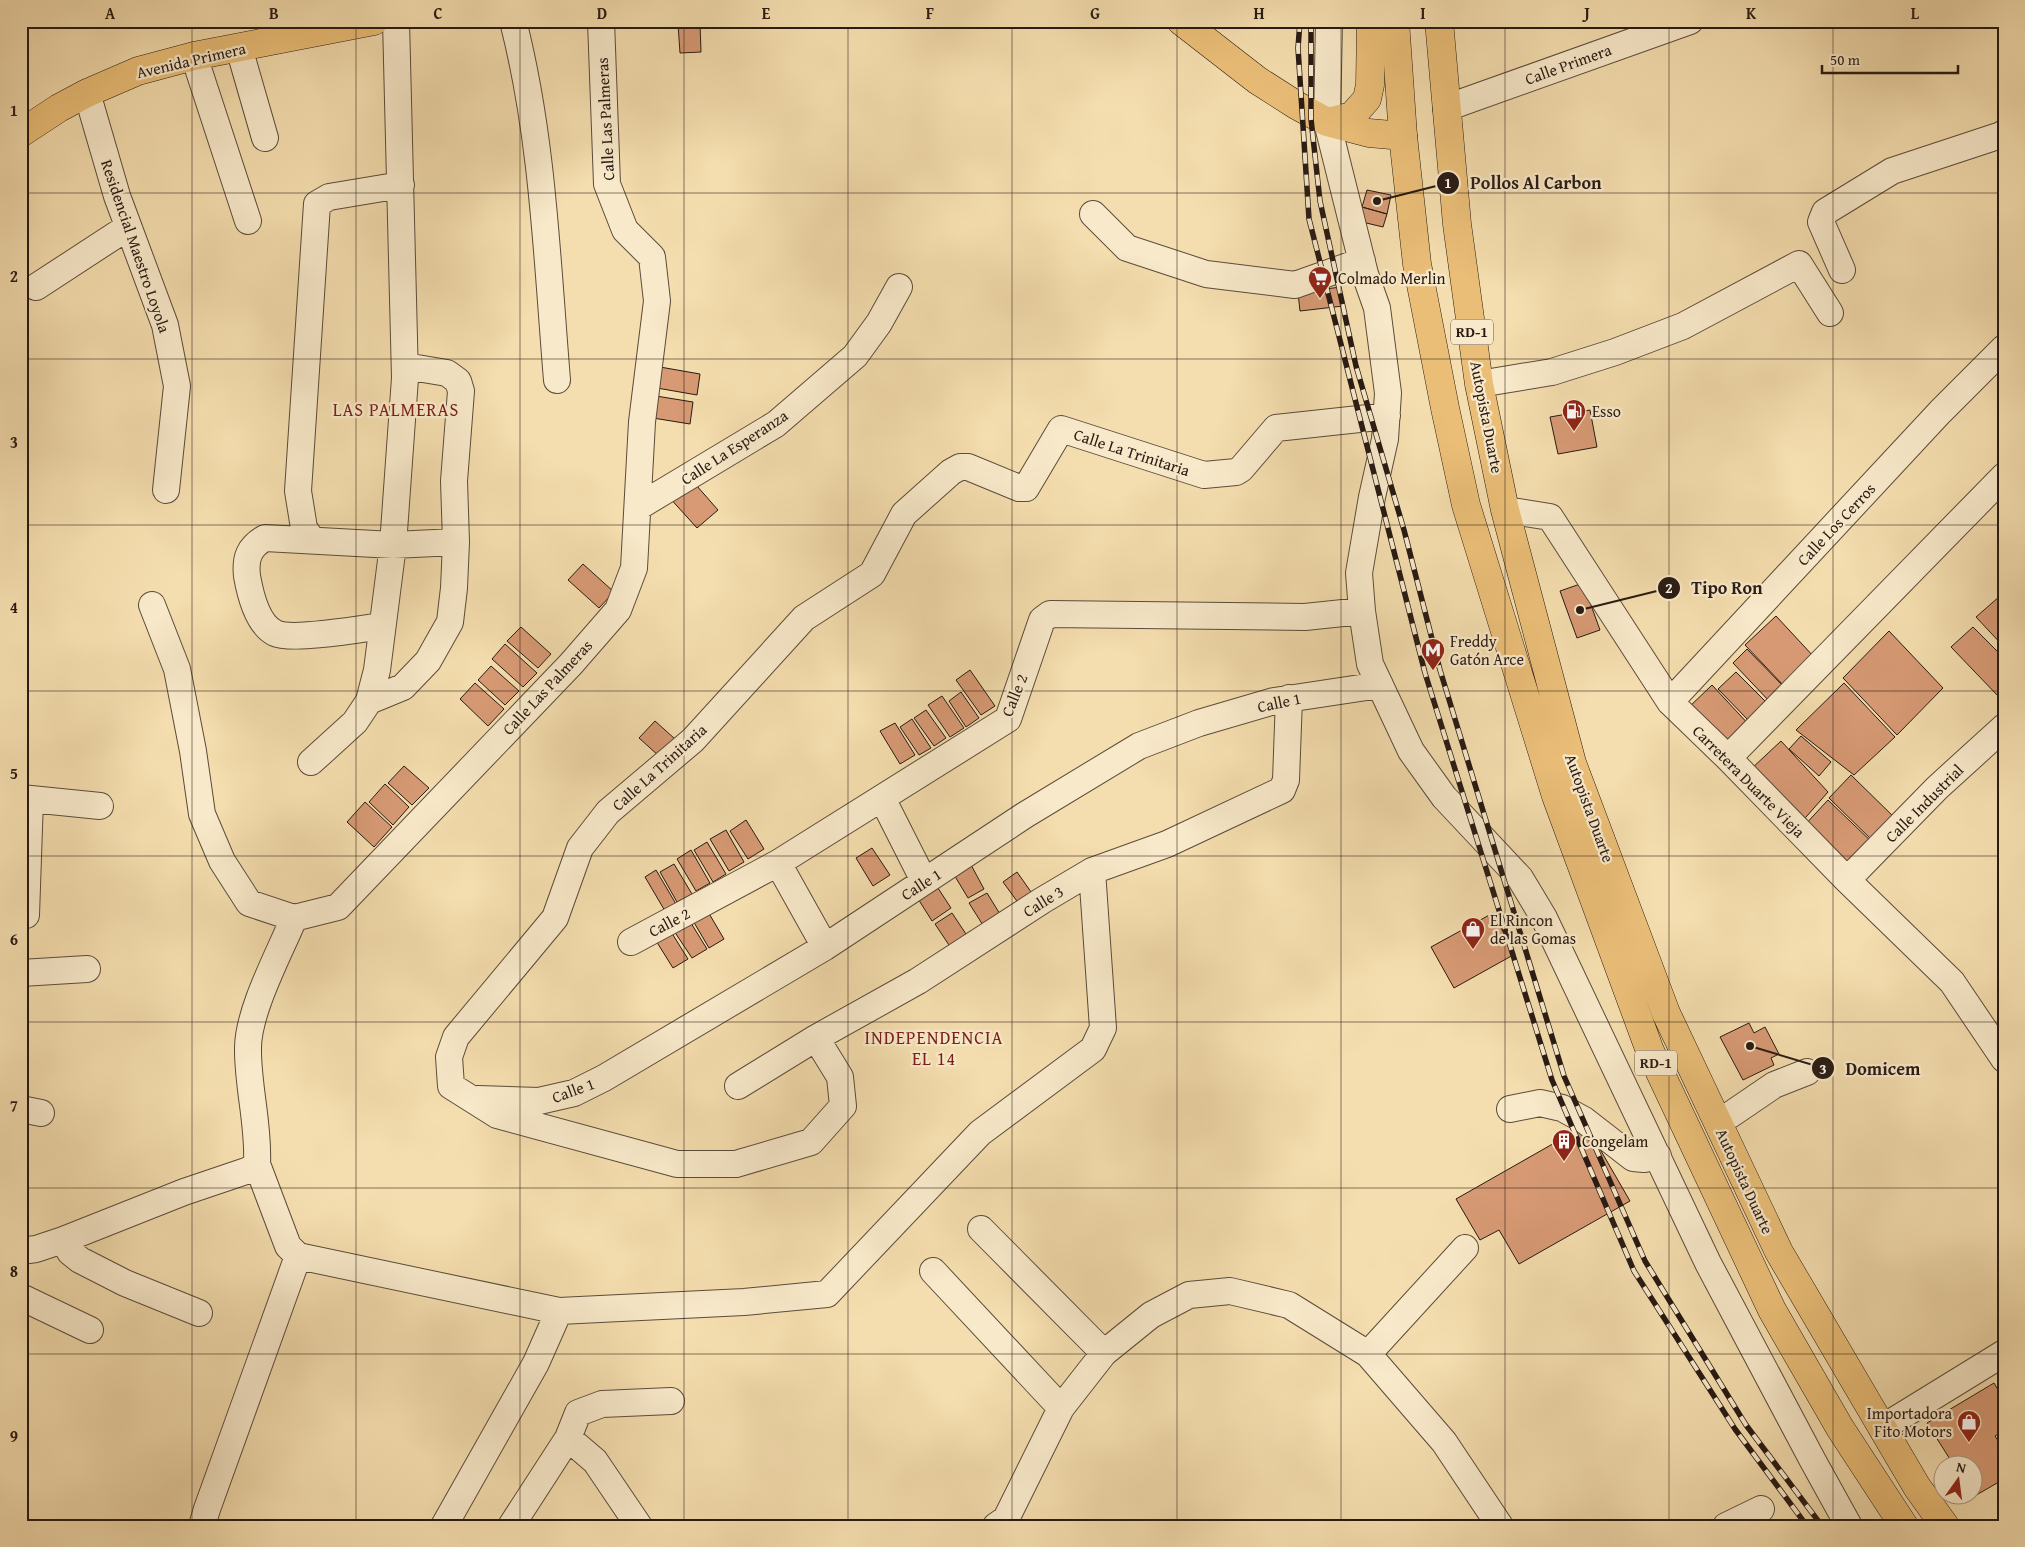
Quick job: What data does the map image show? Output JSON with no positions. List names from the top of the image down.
{
  "streets": {
    "main road": ["Avenida Primera", "RD-1", "Autopista Duarte"],
    "street": [
      "Calle Primera",
      "Calle Las Palmeras",
      "Residencial Maestro Loyola",
      "Calle La Esperanza",
      "Calle La Trinitaria",
      "Calle Los Cerros",
      "Calle 2",
      "Calle 1",
      "Carretera Duarte Vieja",
      "Calle Industrial",
      "Calle 3"
    ]
  },
  "crossings": [
    ["Avenida Primera", "Residencial Maestro Loyola"],
    ["Calle Primera", "Autopista Duarte"],
    ["Calle Las Palmeras", "Calle La Esperanza"],
    ["Autopista Duarte", "Carretera Duarte Vieja"],
    ["Calle La Trinitaria", "Calle 1"],
    ["Calle La Trinitaria", "Calle 3"],
    ["Calle Los Cerros", "Carretera Duarte Vieja"],
    ["Calle 1", "Calle 3"],
    ["Carretera Duarte Vieja", "Calle Industrial"]
  ],
  "districts": ["LAS PALMERAS", "INDEPENDENCIA EL 14"],
  "places": {
    "other": ["Pollos Al Carbon", "Tipo Ron", "Domicem"],
    "supermarket": ["Colmado Merlin"],
    "fuel station": ["Esso"],
    "metro station": ["Freddy Gatón Arce"],
    "shop": ["El Rincon de las Gomas", "Importadora Fito Motors"],
    "building": ["Congelam"]
  },
  "scale_bar": "50 m",
  "north": "top",
  "grid": {
    "columns": [
      "A",
      "B",
      "C",
      "D",
      "E",
      "F",
      "G",
      "H",
      "I",
      "J",
      "K",
      "L"
    ],
    "rows": [
      "1",
      "2",
      "3",
      "4",
      "5",
      "6",
      "7",
      "8",
      "9"
    ]
  }
}
